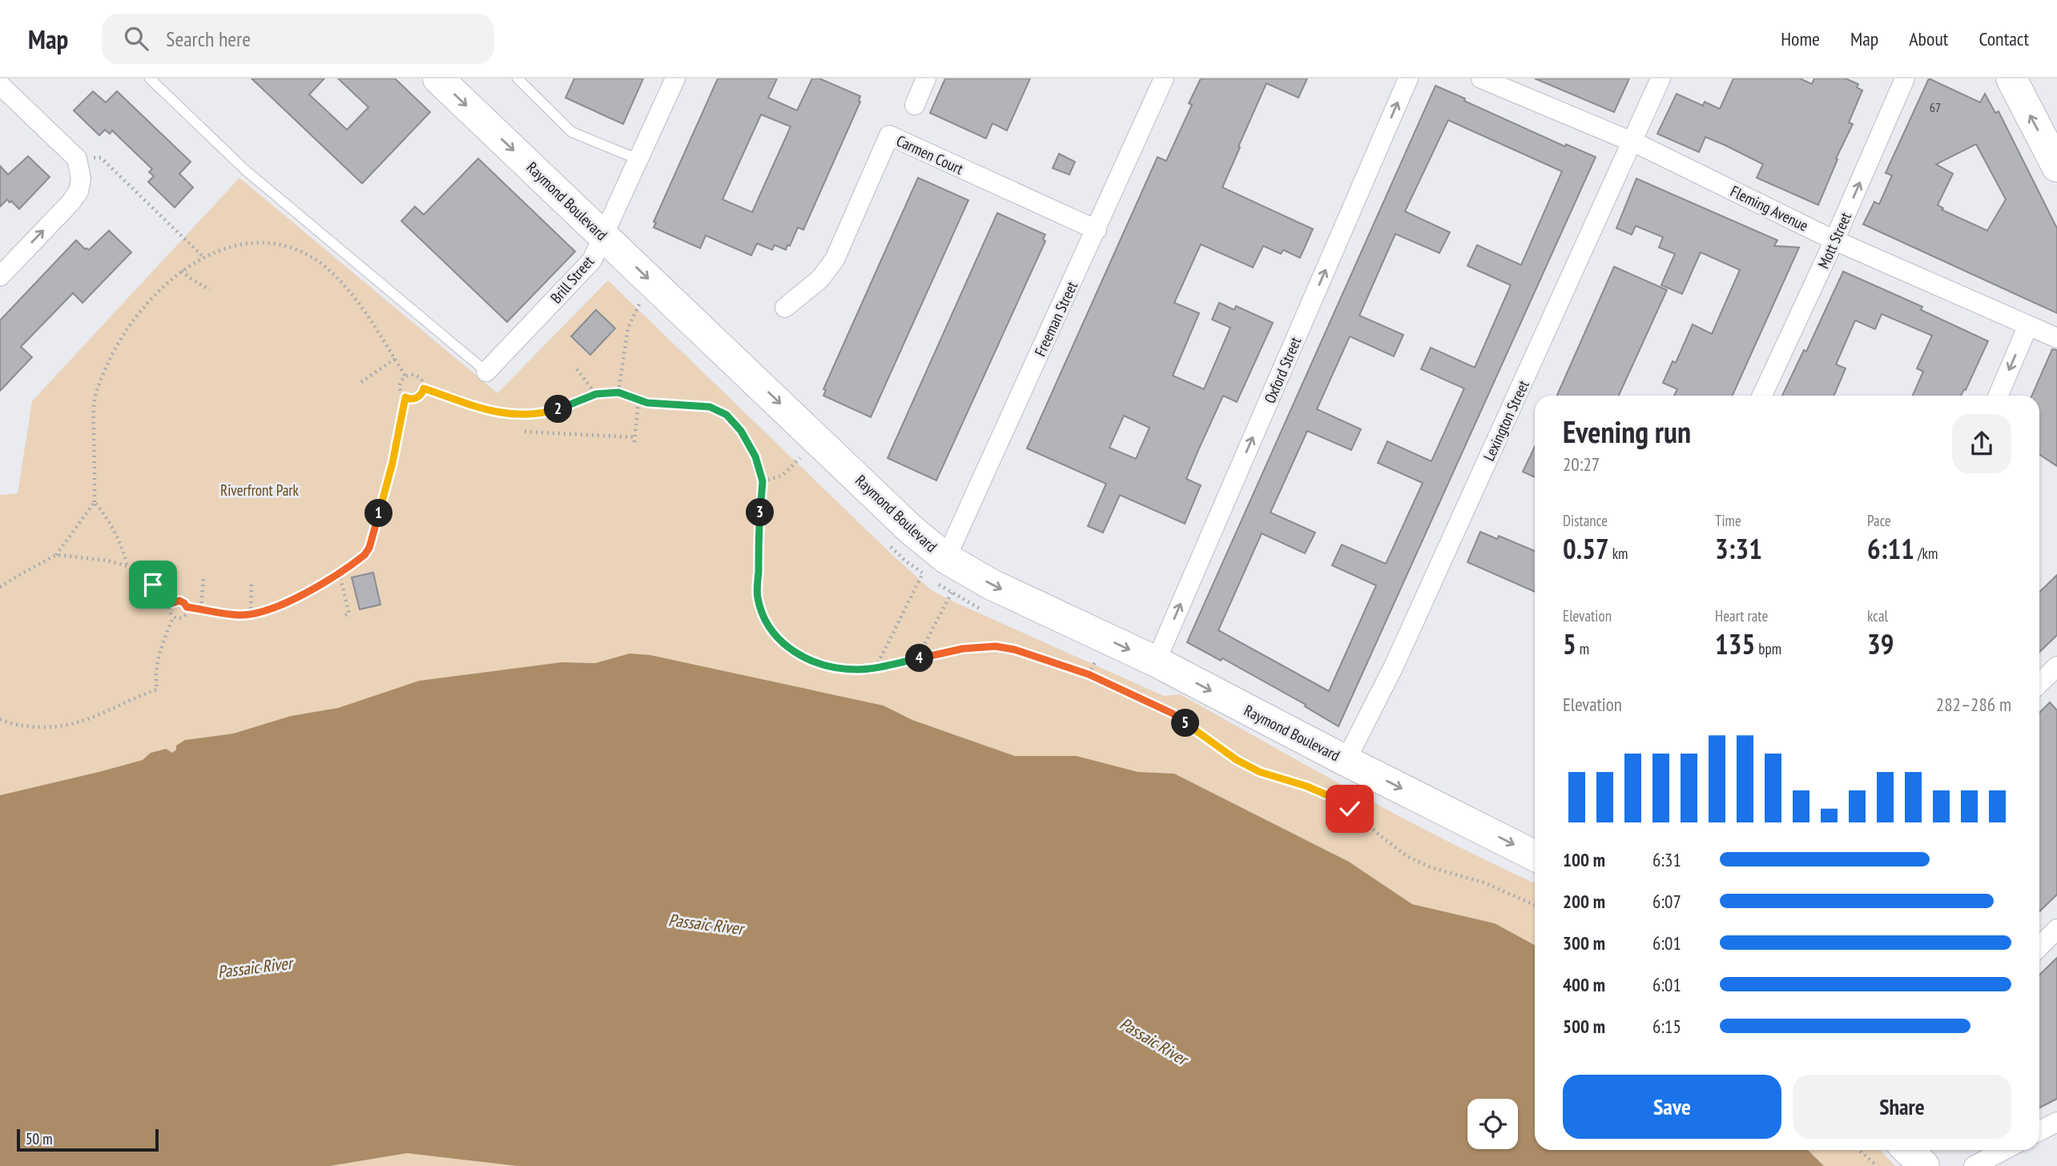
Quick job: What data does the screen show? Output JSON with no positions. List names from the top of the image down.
{
  "streets": {
    "main road": ["Raymond Boulevard"],
    "street": [
      "Carmen Court",
      "Fleming Avenue",
      "Mott Street",
      "Brill Street",
      "Freeman Street",
      "Oxford Street",
      "Lexington Street"
    ]
  },
  "crossings": [
    ["Carmen Court", "Freeman Street"],
    ["Raymond Boulevard", "Brill Street"],
    ["Raymond Boulevard", "Freeman Street"],
    ["Raymond Boulevard", "Oxford Street"],
    ["Raymond Boulevard", "Lexington Street"],
    ["Fleming Avenue", "Mott Street"],
    ["Fleming Avenue", "Lexington Street"]
  ],
  "one_way": ["Raymond Boulevard", "Mott Street", "Oxford Street"],
  "water": ["Passaic River"],
  "parks": ["Riverfront Park"],
  "house_numbers": ["67"],
  "scale_bar": "50 m",
  "page": {
    "header": "Map",
    "search": "Search here",
    "nav": [
      "Home",
      "Map",
      "About",
      "Contact"
    ],
    "pins": [
      "2",
      "3",
      "1",
      "4",
      "5"
    ],
    "heading": ["Evening run", "20:27"],
    "stats": [
      ["Distance", "0.57 km"],
      ["Time", "3:31"],
      ["Pace", "6:11 /km"],
      ["Elevation", "5 m"],
      ["Heart rate", "135 bpm"],
      ["kcal", "39"]
    ],
    "chart": ["Elevation", "282–286 m"],
    "list": [
      {
        "name": "100 m",
        "note": "6:31"
      },
      {
        "name": "200 m",
        "note": "6:07"
      },
      {
        "name": "300 m",
        "note": "6:01"
      },
      {
        "name": "400 m",
        "note": "6:01"
      },
      {
        "name": "500 m",
        "note": "6:15"
      }
    ],
    "buttons": ["Save", "Share"],
    "scale": "50 m"
  }
}
